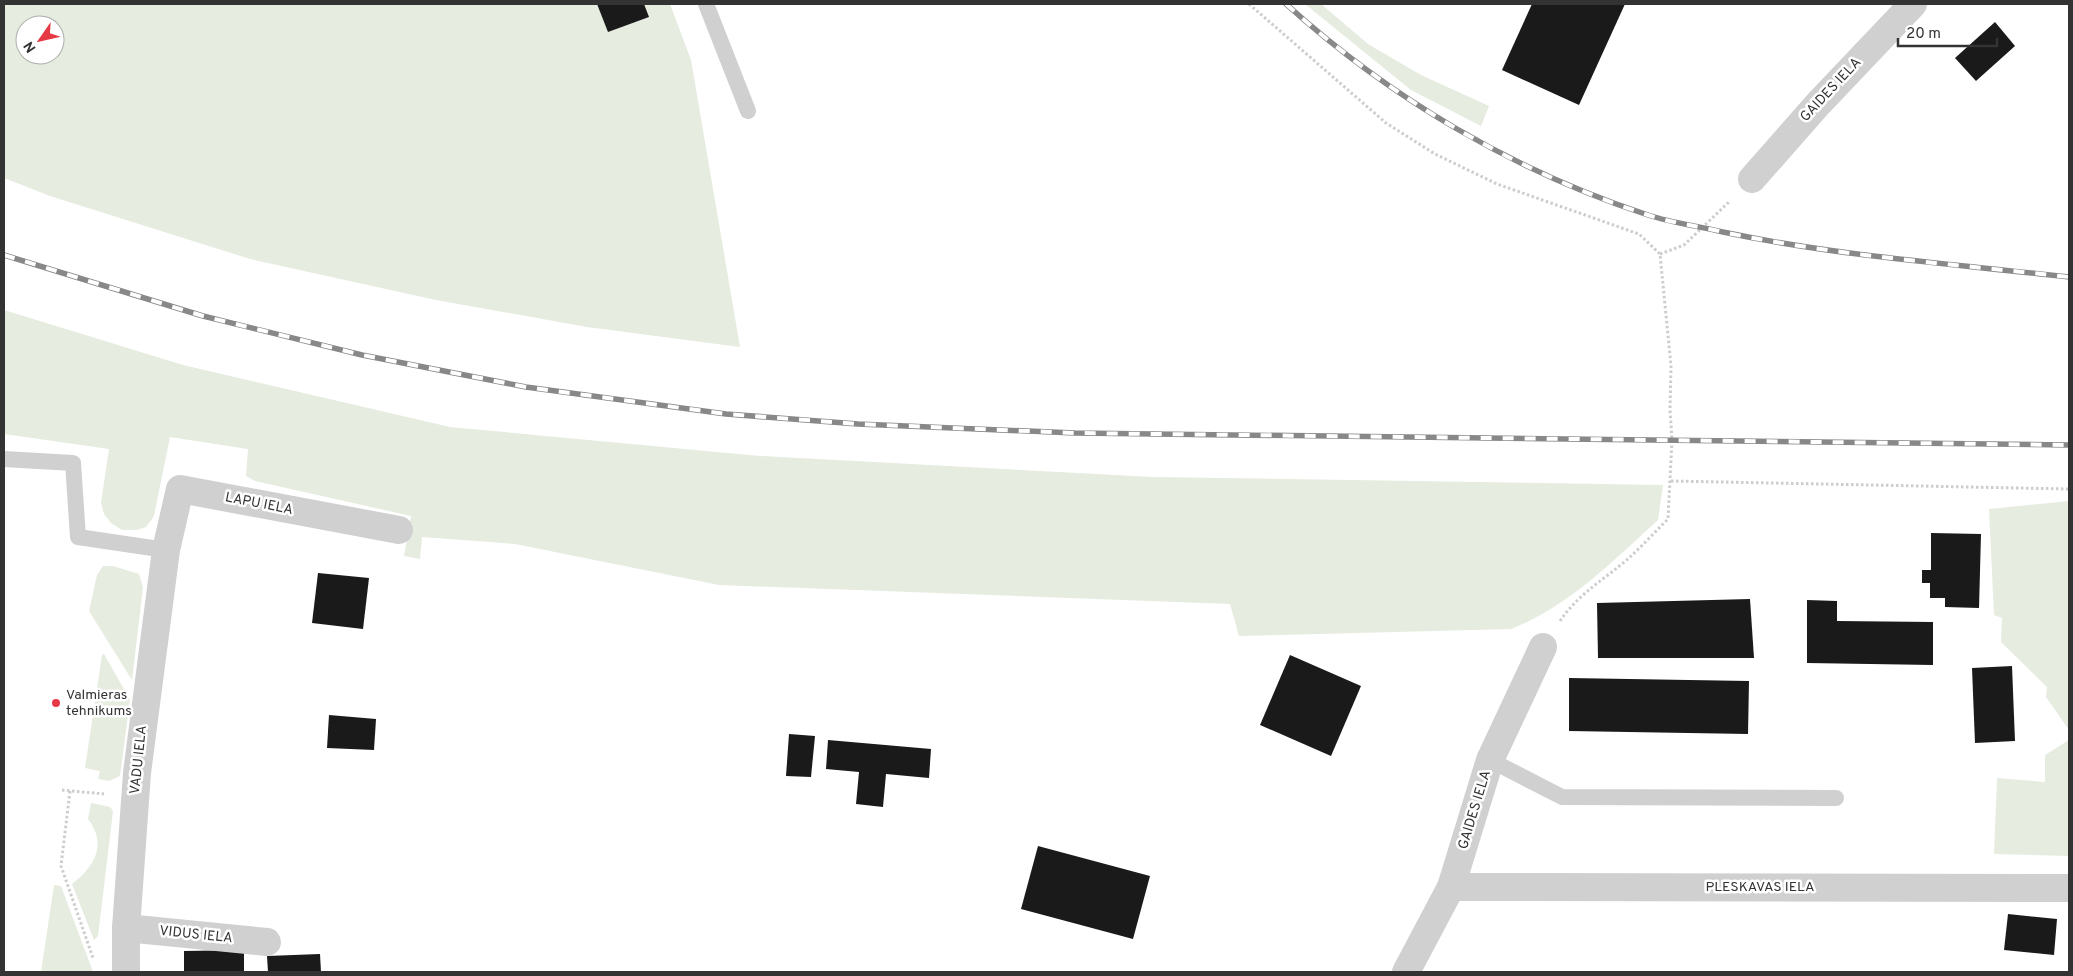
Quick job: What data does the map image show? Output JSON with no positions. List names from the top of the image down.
{
  "streets": {
    "street": [
      "GAIDES IELA",
      "LAPU IELA",
      "VADU IELA",
      "PLESKAVAS IELA",
      "VIDUS IELA"
    ]
  },
  "crossings": [
    ["GAIDES IELA", "PLESKAVAS IELA"],
    ["LAPU IELA", "VADU IELA"],
    ["VADU IELA", "VIDUS IELA"]
  ],
  "places": ["Valmieras tehnikums"],
  "scale_bar": "20 m",
  "north": "bottom left"
}
